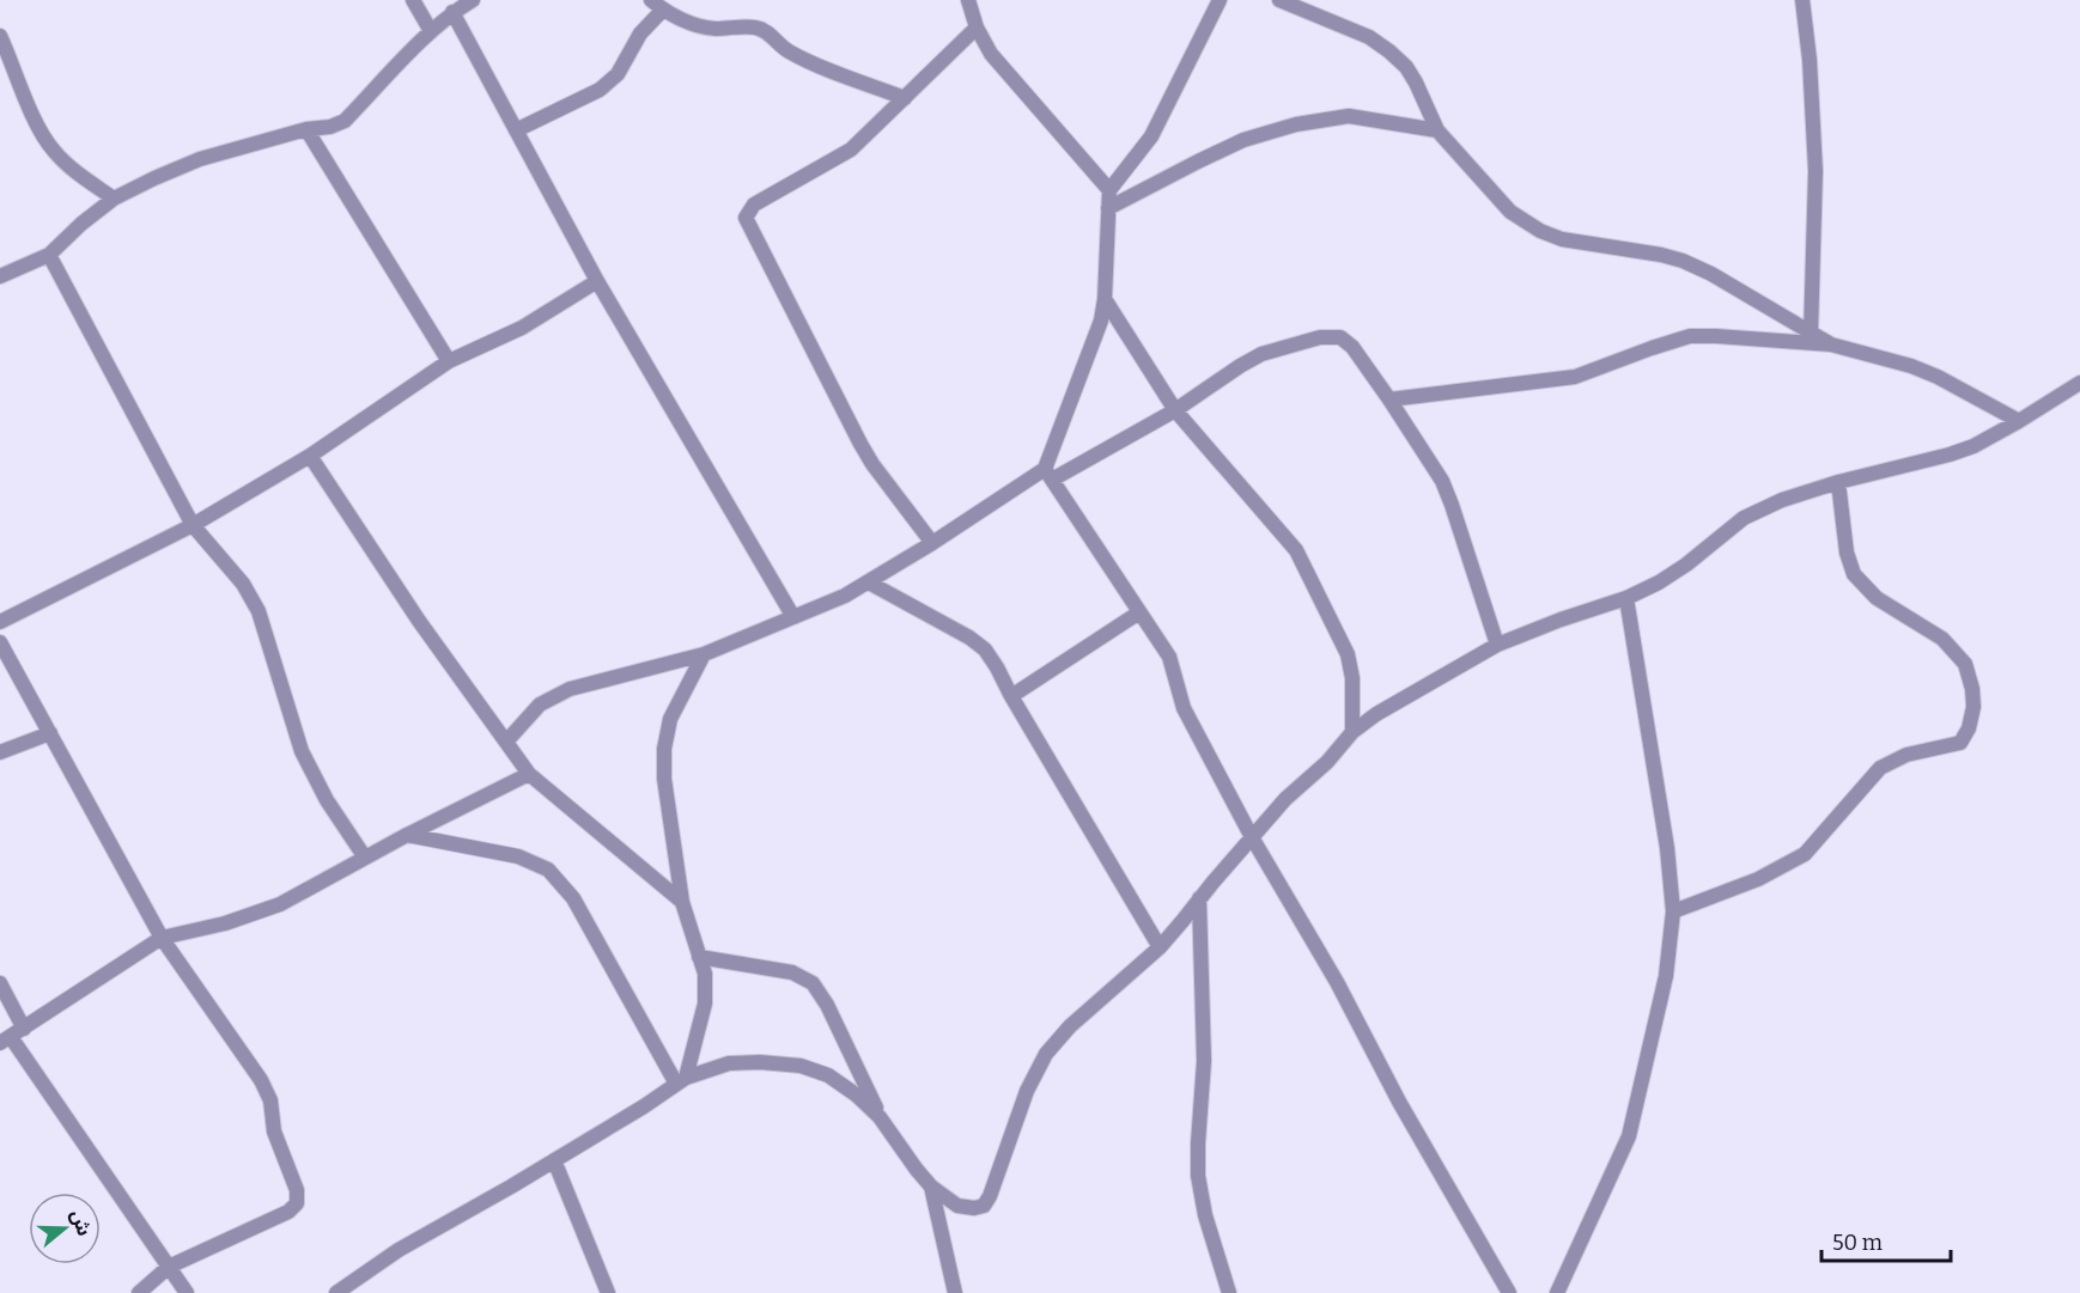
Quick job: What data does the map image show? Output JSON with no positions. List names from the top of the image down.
{
  "scale_bar": "50 m",
  "north": "right"
}
